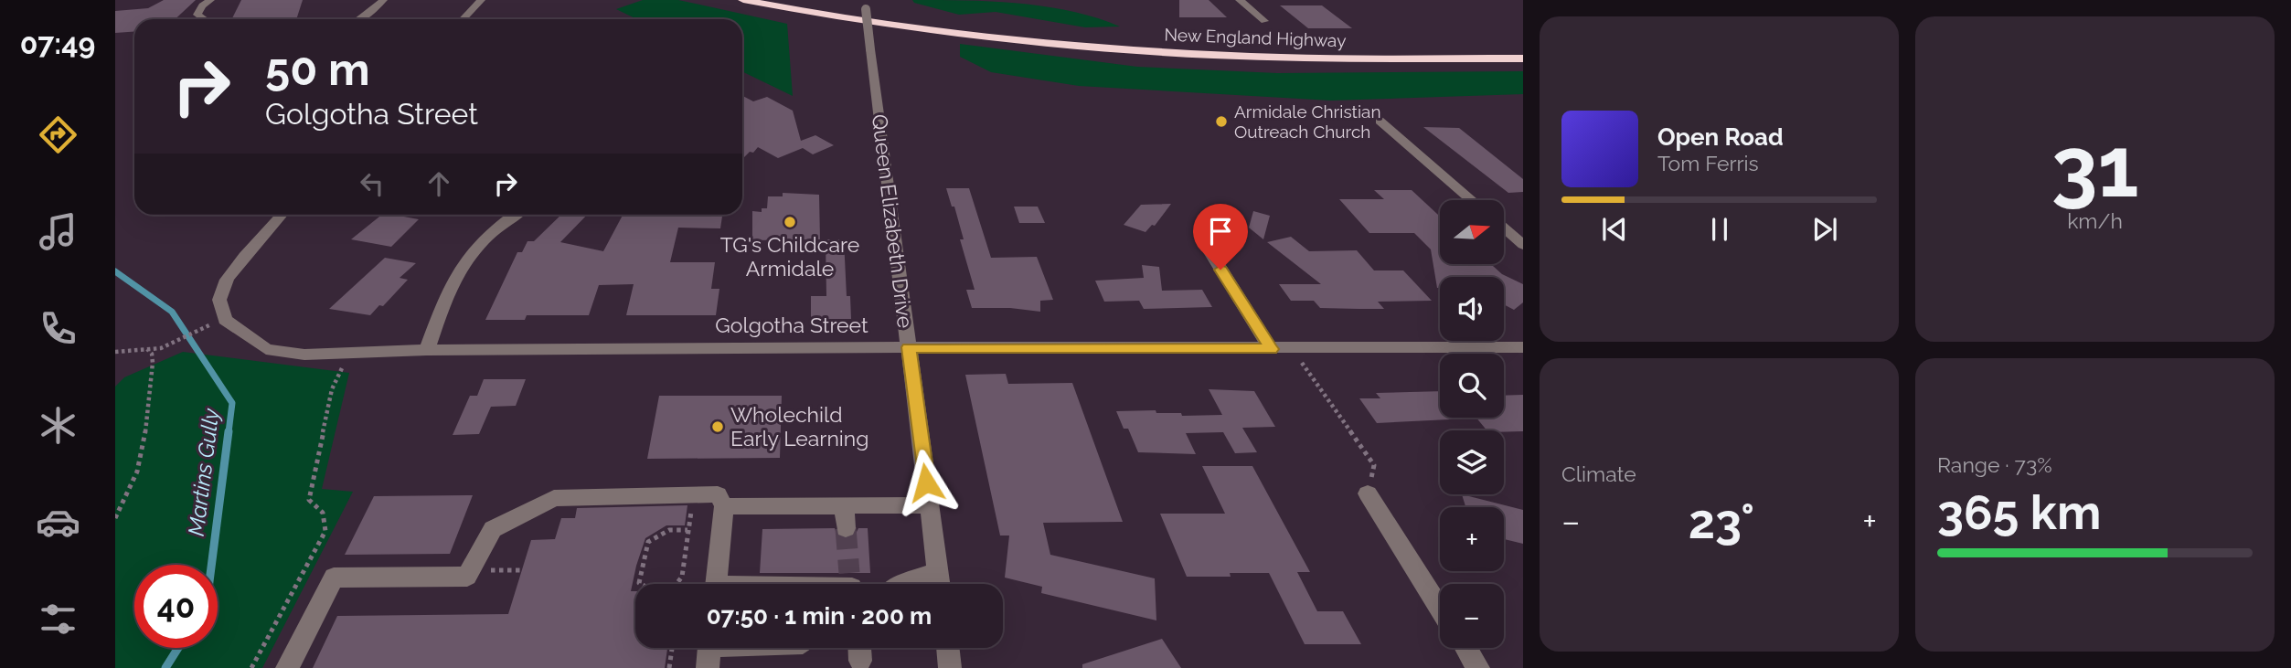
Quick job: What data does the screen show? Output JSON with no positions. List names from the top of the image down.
{
  "streets": {
    "highway": ["New England Highway"],
    "street": ["Queen Elizabeth Drive", "Golgotha Street"]
  },
  "crossings": [
    ["Queen Elizabeth Drive", "Golgotha Street"]
  ],
  "water": ["Martins Gully"],
  "places": ["Armidale Christian Outreach Church", "TG's Childcare Armidale", "Wholechild Early Learning"],
  "north": "right",
  "page": {
    "tabs": "07:49",
    "tile": [
      ["31", "km/h"],
      "Climate",
      ["Range · 73%", "365 km"]
    ],
    "turn": ["50 m", "Golgotha Street"],
    "song": ["Open Road", "Tom Ferris"],
    "map_buttons": ["+", "−"],
    "heat": ["−", "23°", "+"],
    "limit": "40",
    "trip": "07:50 · 1 min · 200 m"
  }
}
